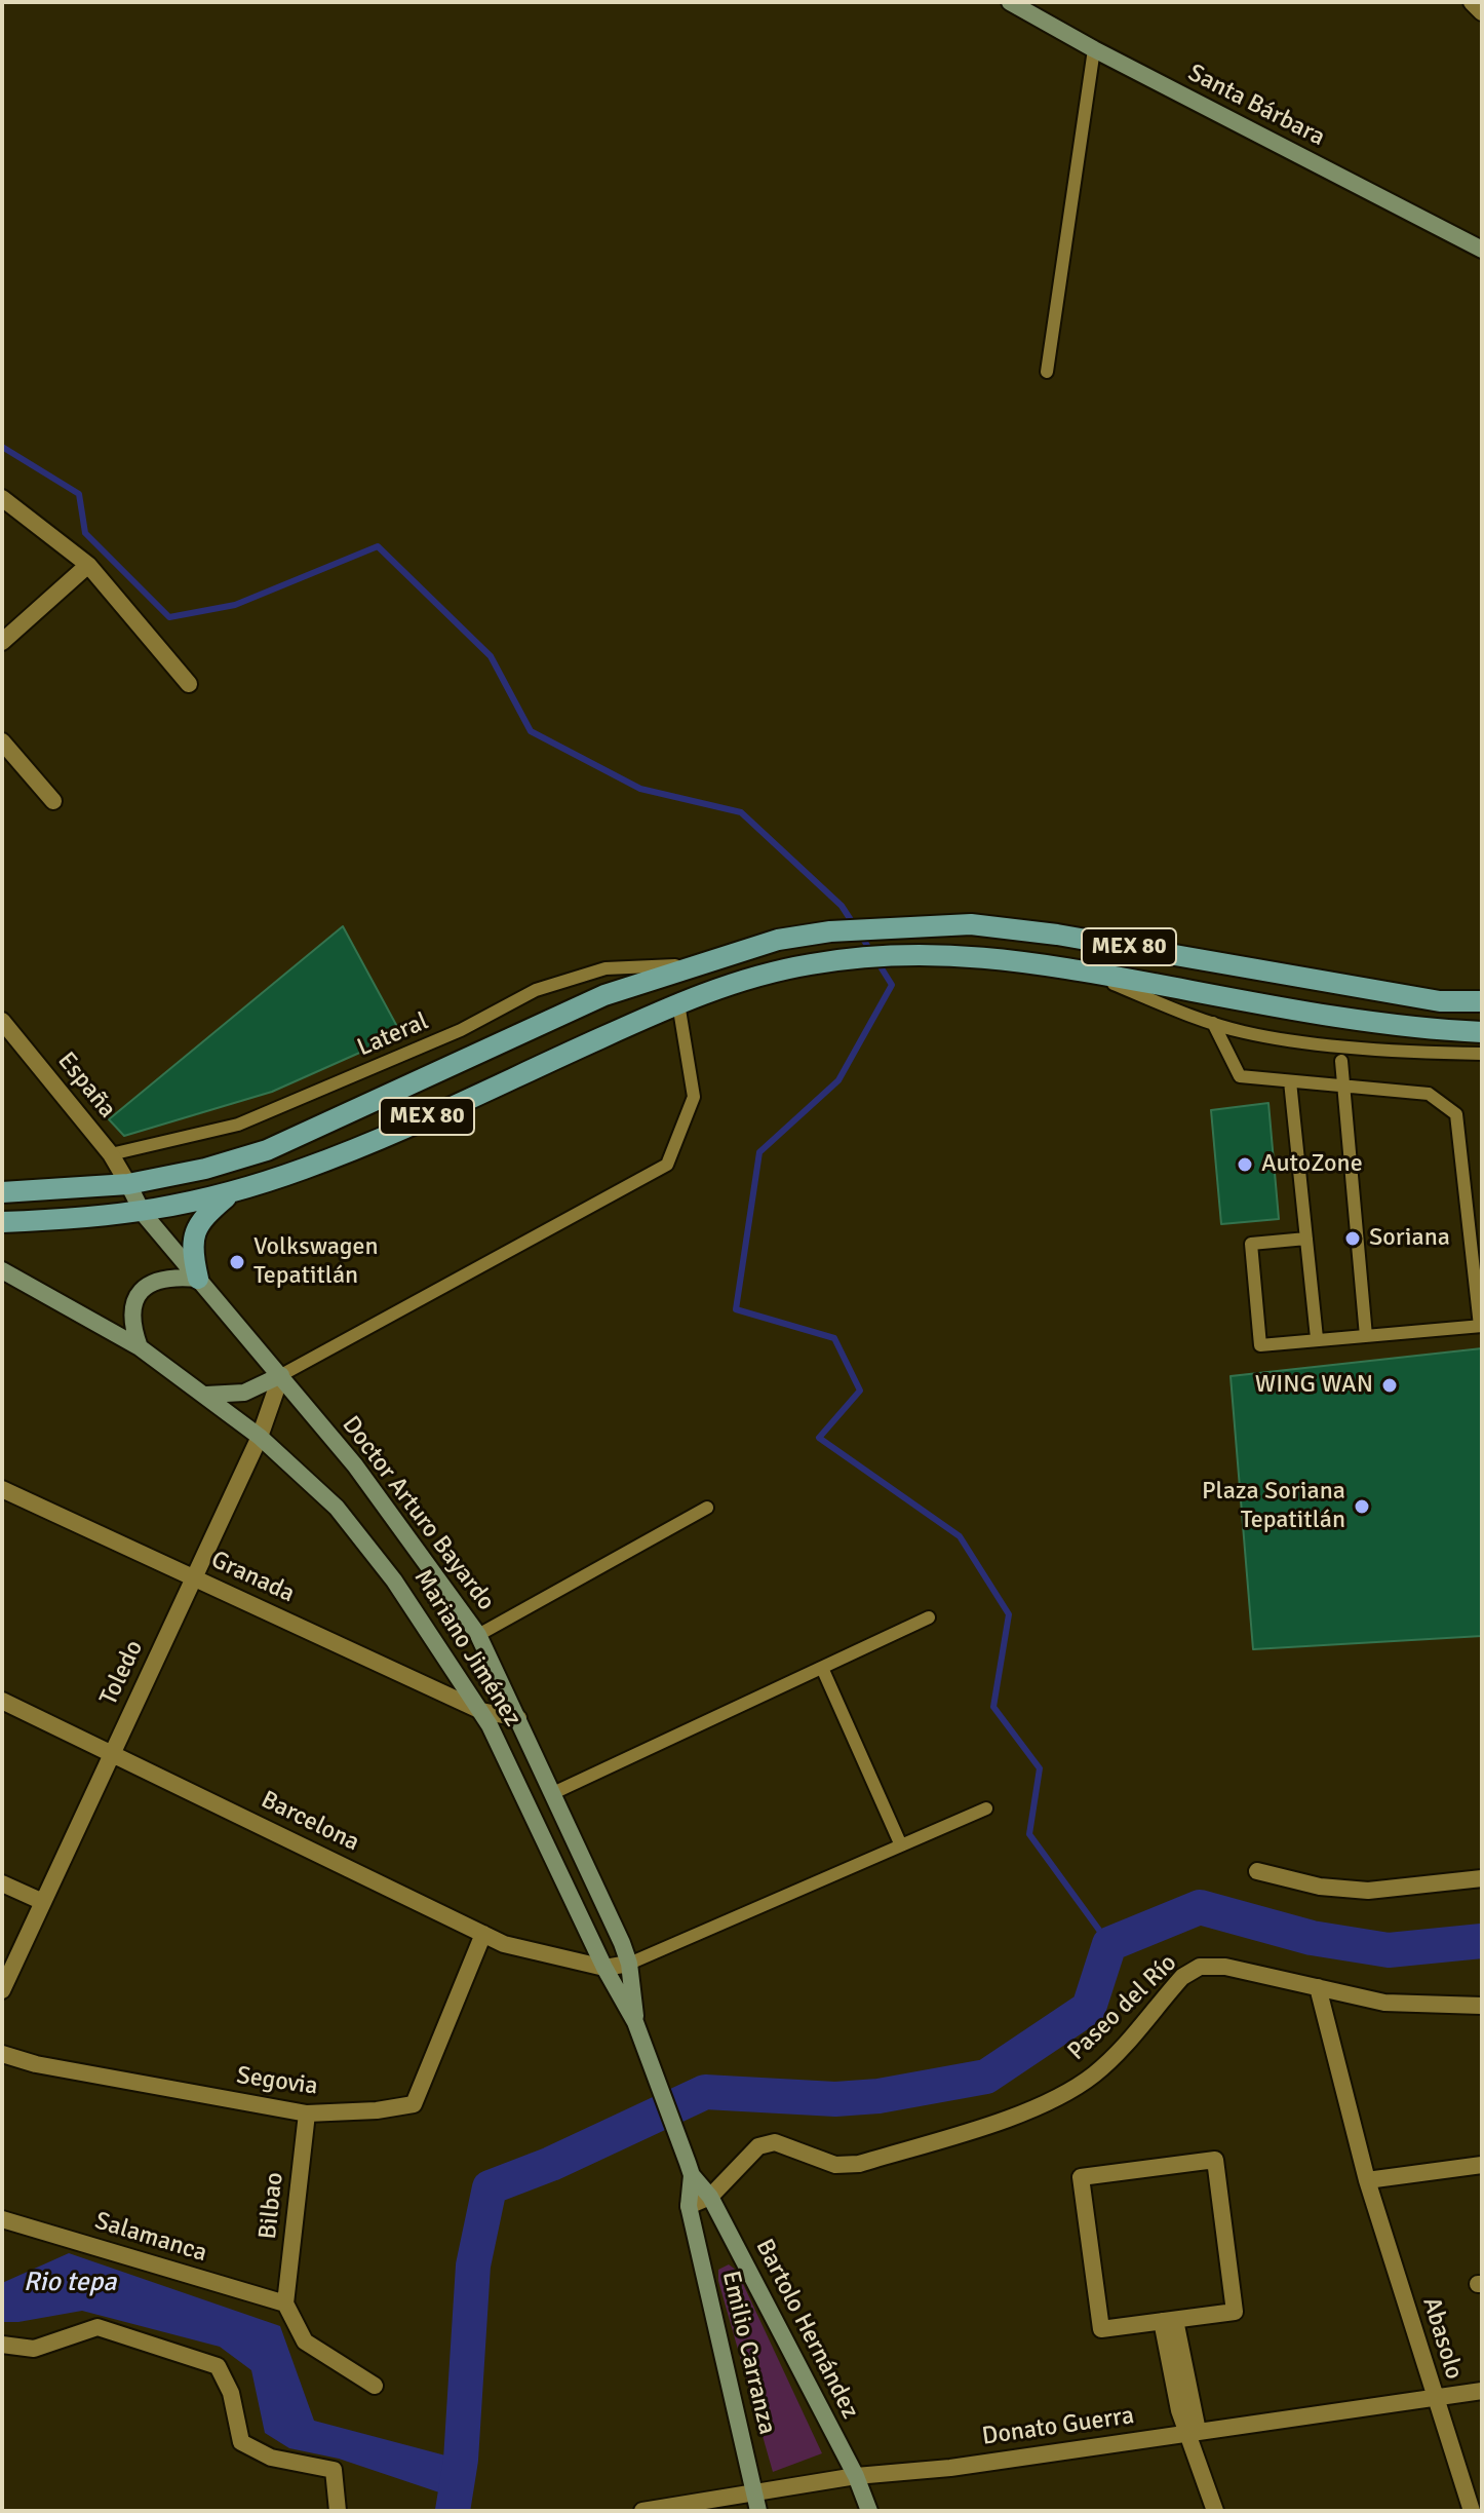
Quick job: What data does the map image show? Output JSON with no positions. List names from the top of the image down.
{
  "streets": {
    "main road": ["MEX 80"],
    "street": [
      "Santa Bárbara",
      "España",
      "Doctor Arturo Bayardo",
      "Granada",
      "Mariano Jiménez",
      "Toledo",
      "Barcelona",
      "Paseo del Río",
      "Segovia",
      "Bilbao",
      "Salamanca",
      "Bartolo Hernández",
      "Abasolo",
      "Emilio Carranza",
      "Donato Guerra"
    ],
    "lane": ["Lateral"]
  },
  "crossings": [
    ["MEX 80", "Lateral"],
    ["MEX 80", "España"],
    ["MEX 80", "Doctor Arturo Bayardo"],
    ["Lateral", "España"],
    ["España", "Doctor Arturo Bayardo"],
    ["Doctor Arturo Bayardo", "Granada"],
    ["Doctor Arturo Bayardo", "Mariano Jiménez"],
    ["Doctor Arturo Bayardo", "Toledo"],
    ["Granada", "Mariano Jiménez"],
    ["Granada", "Toledo"],
    ["Mariano Jiménez", "Toledo"],
    ["Mariano Jiménez", "Barcelona"],
    ["Mariano Jiménez", "Paseo del Río"],
    ["Mariano Jiménez", "Bartolo Hernández"],
    ["Mariano Jiménez", "Emilio Carranza"],
    ["Toledo", "Barcelona"],
    ["Barcelona", "Segovia"],
    ["Paseo del Río", "Bartolo Hernández"],
    ["Paseo del Río", "Abasolo"],
    ["Paseo del Río", "Emilio Carranza"],
    ["Segovia", "Bilbao"],
    ["Bilbao", "Salamanca"],
    ["Bartolo Hernández", "Donato Guerra"],
    ["Abasolo", "Donato Guerra"],
    ["Emilio Carranza", "Donato Guerra"]
  ],
  "water": ["Rio tepa"],
  "places": [
    "AutoZone",
    "Soriana",
    "Volkswagen Tepatitlán",
    "WING WAN",
    "Plaza Soriana Tepatitlán"
  ]
}
